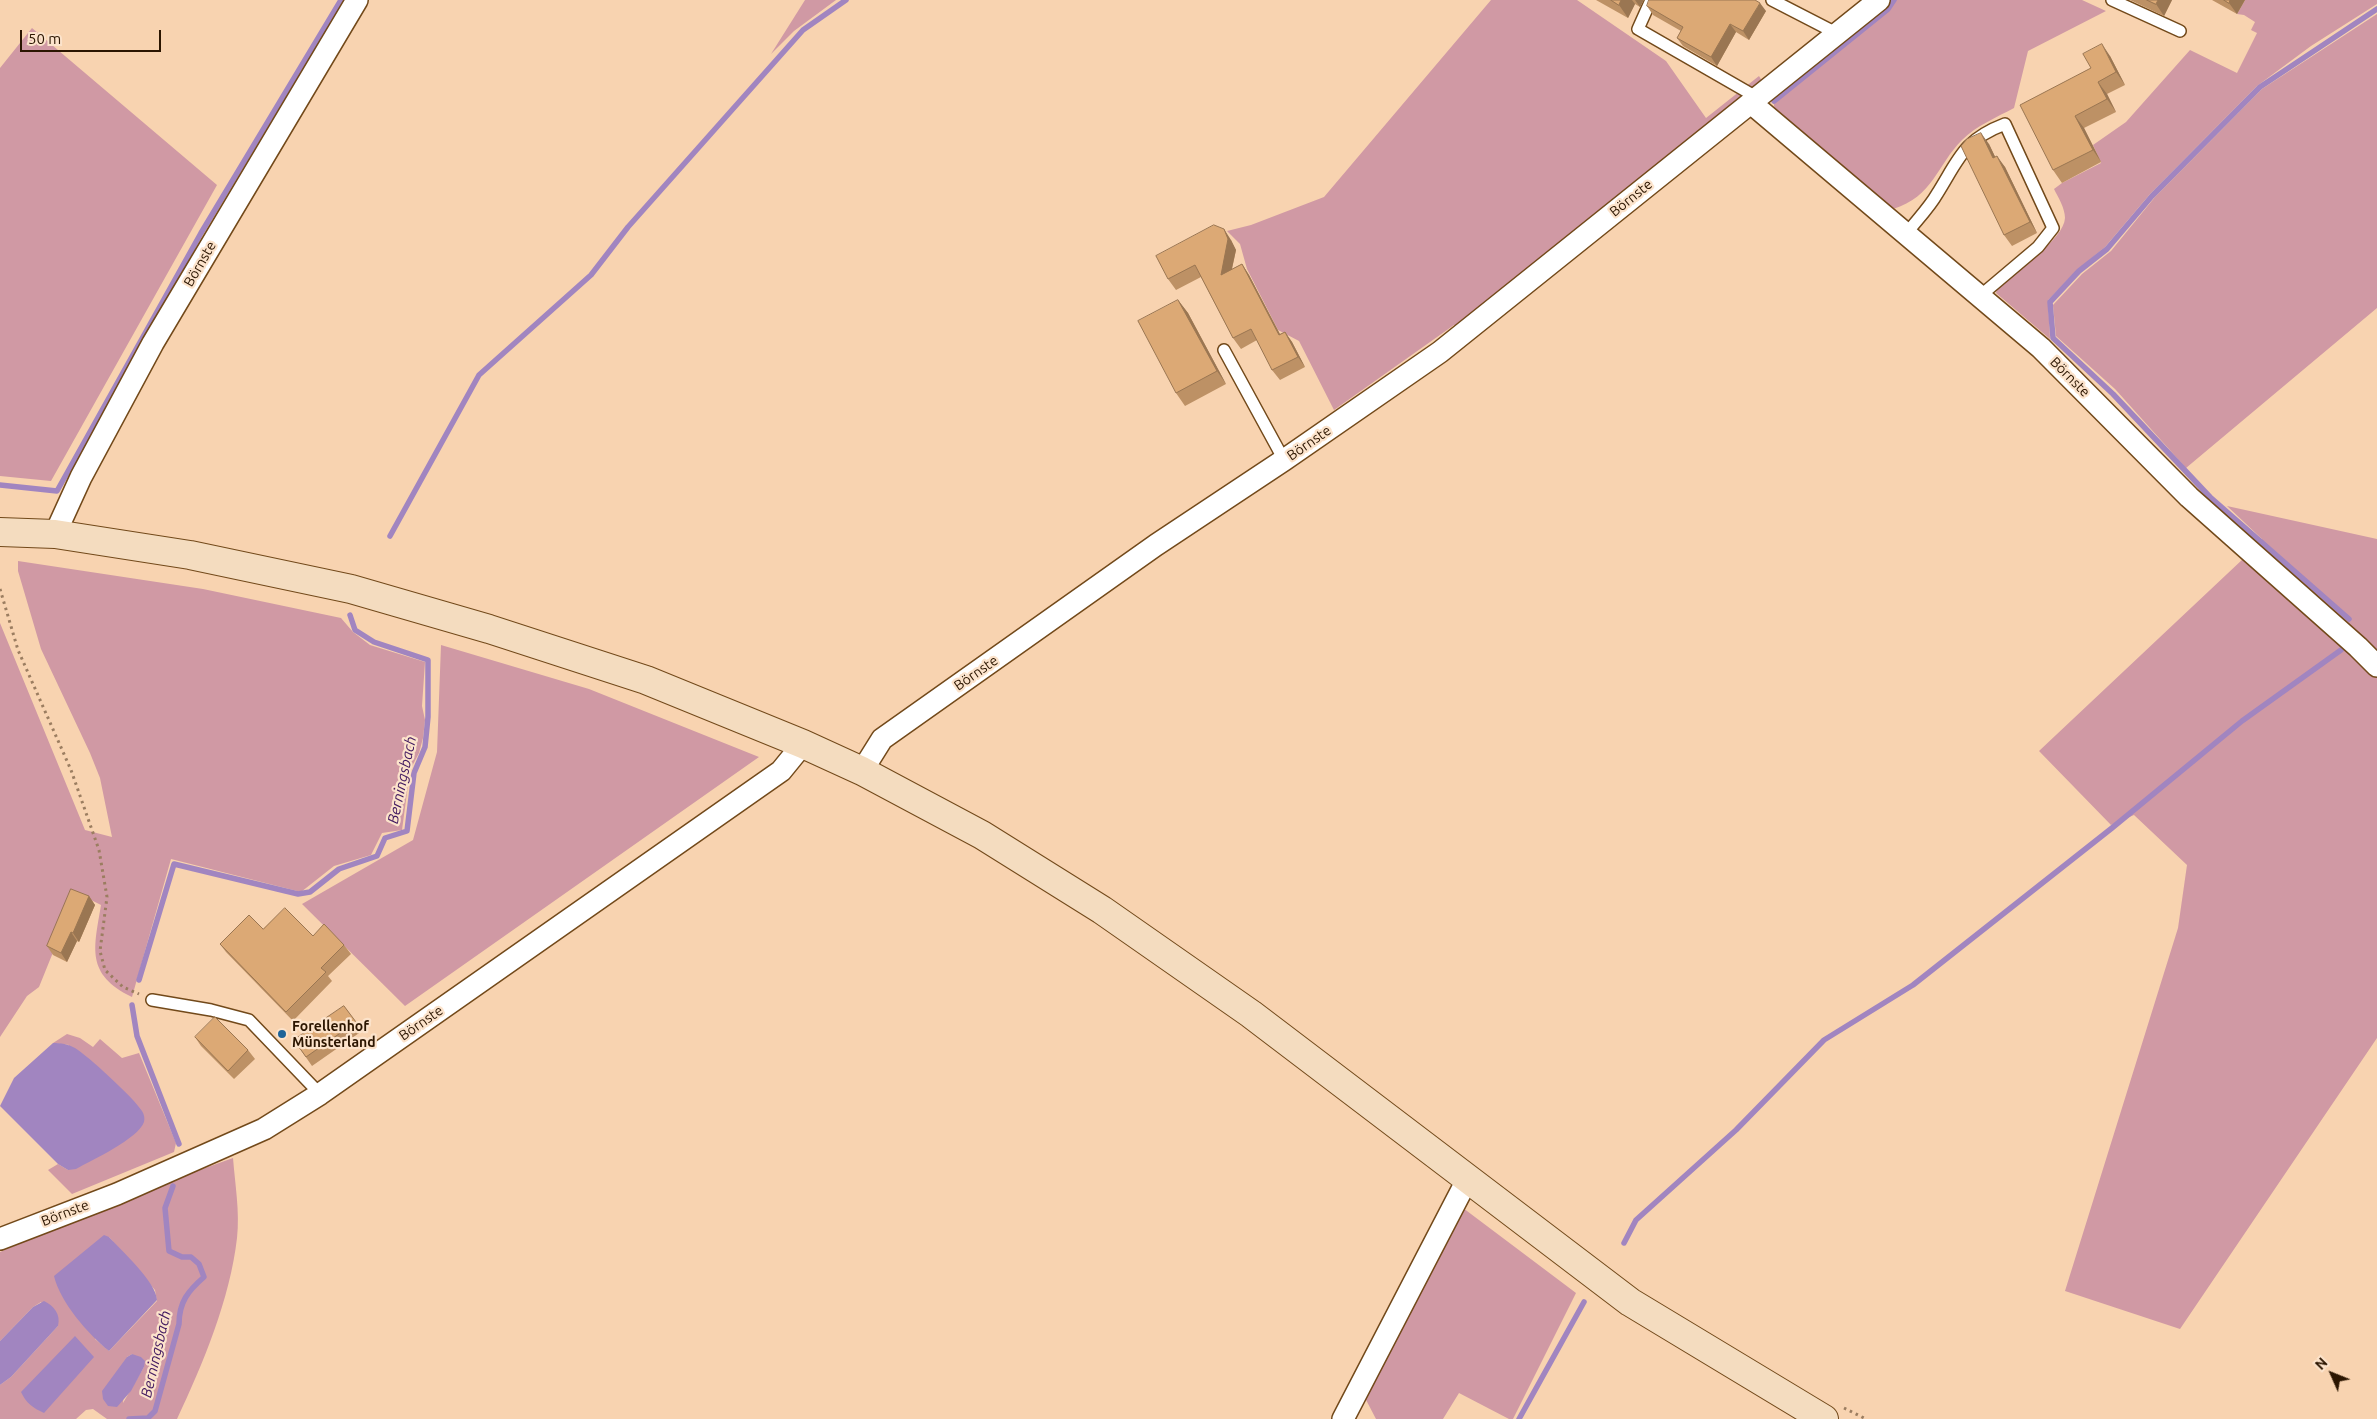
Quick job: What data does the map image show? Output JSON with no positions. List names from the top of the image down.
{
  "streets": {
    "street": ["Börnste"]
  },
  "water": ["Berningsbach"],
  "places": ["Forellenhof Münsterland"],
  "scale_bar": "50 m",
  "north": "top left"
}
